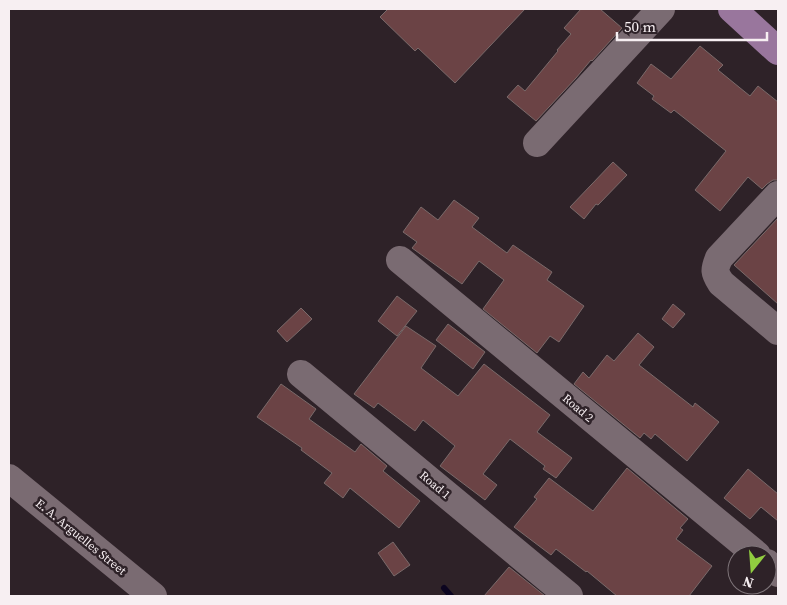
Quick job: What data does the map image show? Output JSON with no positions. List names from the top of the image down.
{
  "streets": {
    "street": ["Road 2", "Road 1", "E. A. Arguelles Street"]
  },
  "scale_bar": "50 m",
  "north": "bottom"
}
